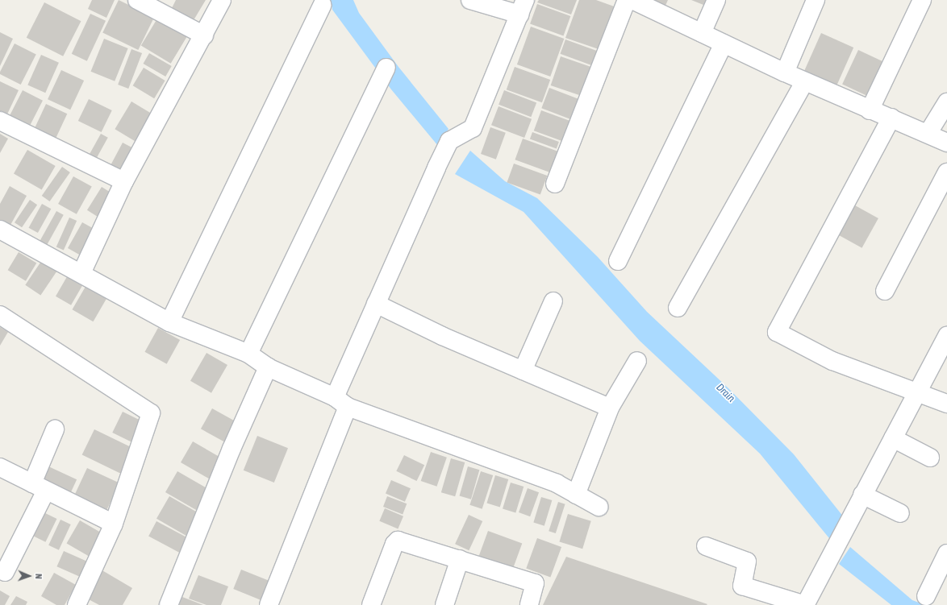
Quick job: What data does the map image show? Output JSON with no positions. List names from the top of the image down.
{
  "water": ["Drain"],
  "north": "right"
}
